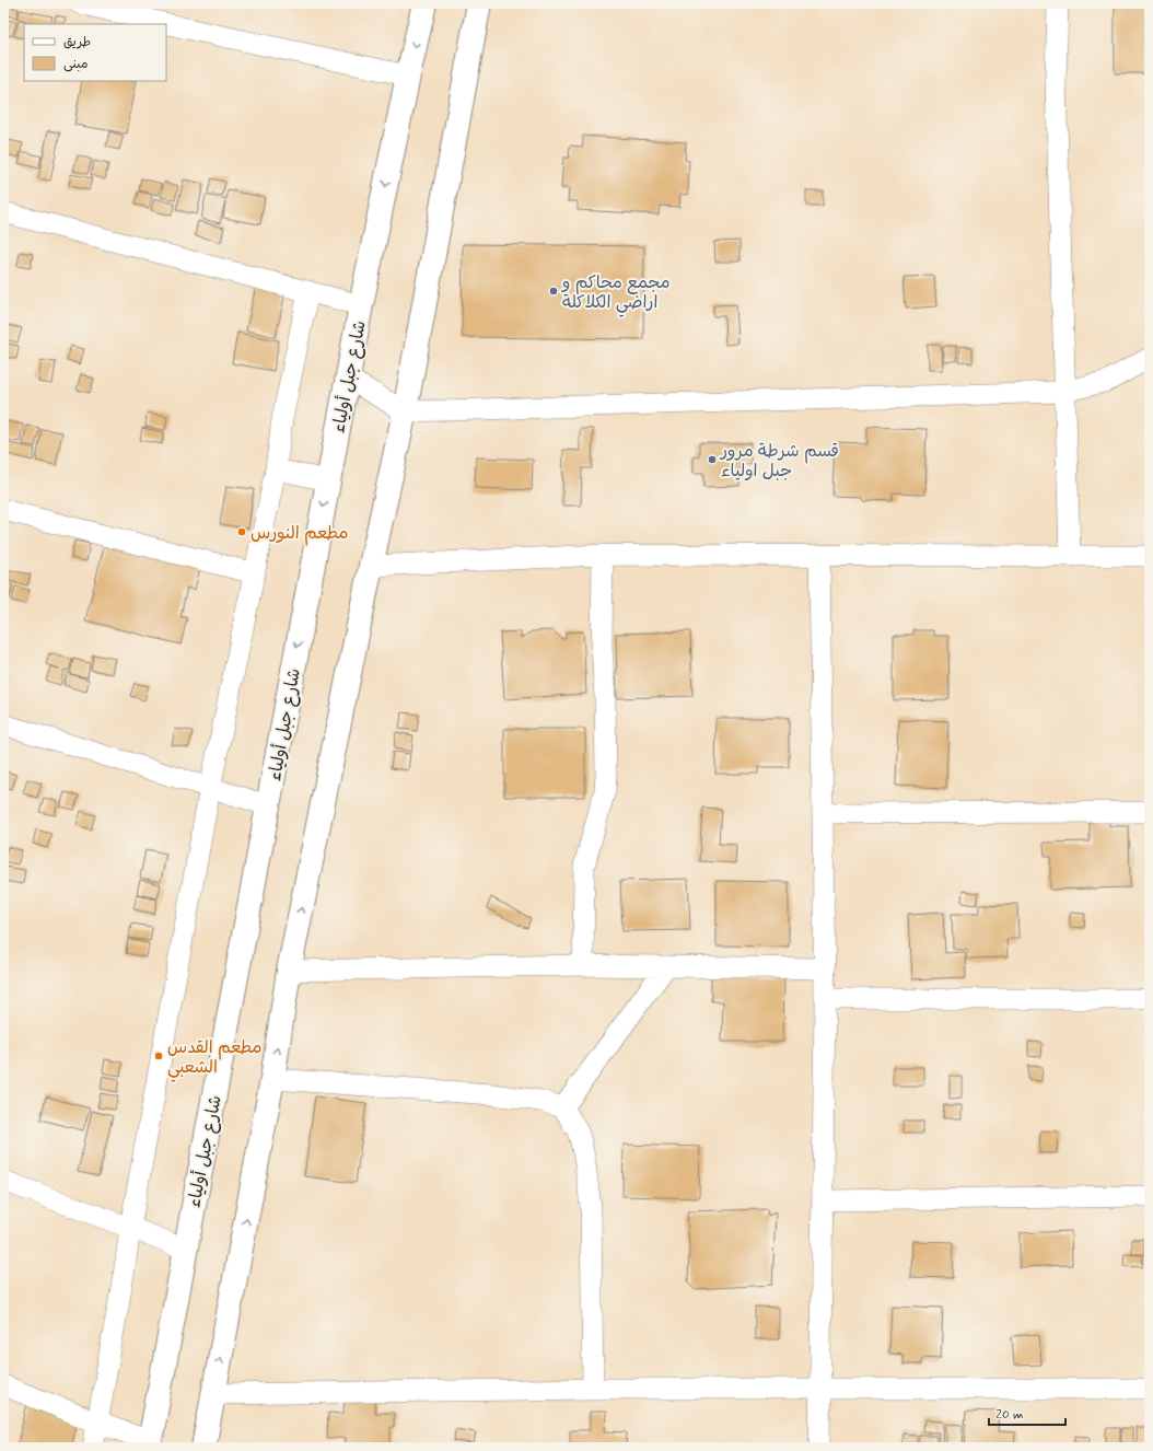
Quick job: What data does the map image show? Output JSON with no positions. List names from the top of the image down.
{
  "streets": {
    "main road": ["شارع جبل أولياء"]
  },
  "places": [
    "مجمع محاكم و اراضي الكلاكلة",
    "قسم شرطة مرور جبل اولياء",
    "مطعم النورس",
    "مطعم القدس الشعبي"
  ],
  "legend": ["طريق", "مبنى"],
  "scale_bar": "20 m"
}
